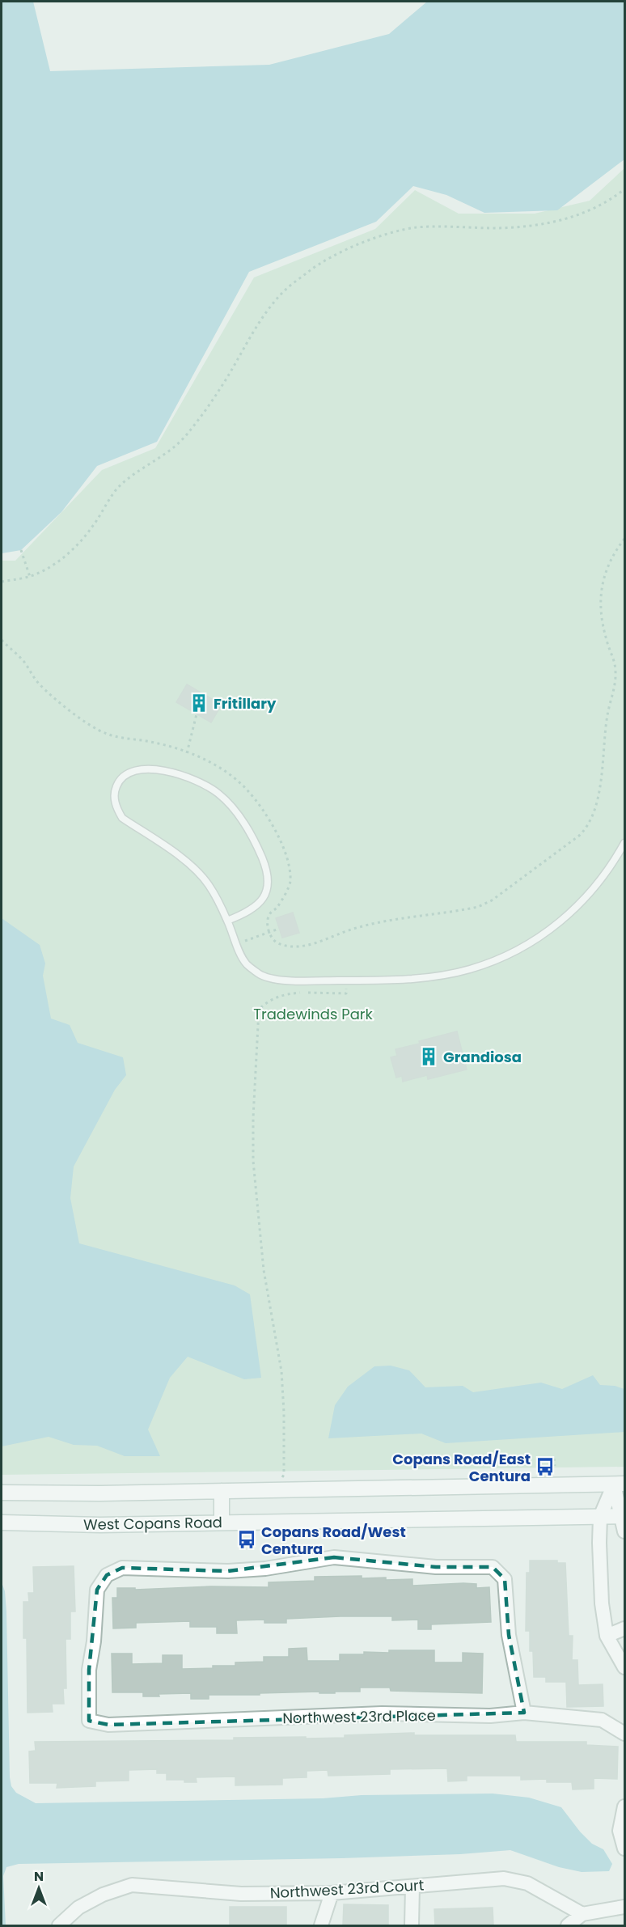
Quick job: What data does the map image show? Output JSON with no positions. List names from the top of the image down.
{
  "streets": {
    "main road": ["West Copans Road"],
    "street": ["Northwest 23rd Place", "Northwest 23rd Court"]
  },
  "parks": ["Tradewinds Park"],
  "places": {
    "building": ["Fritillary", "Grandiosa"],
    "bus stop": ["Copans Road/East Centura", "Copans Road/West Centura"]
  },
  "north": "top"
}
